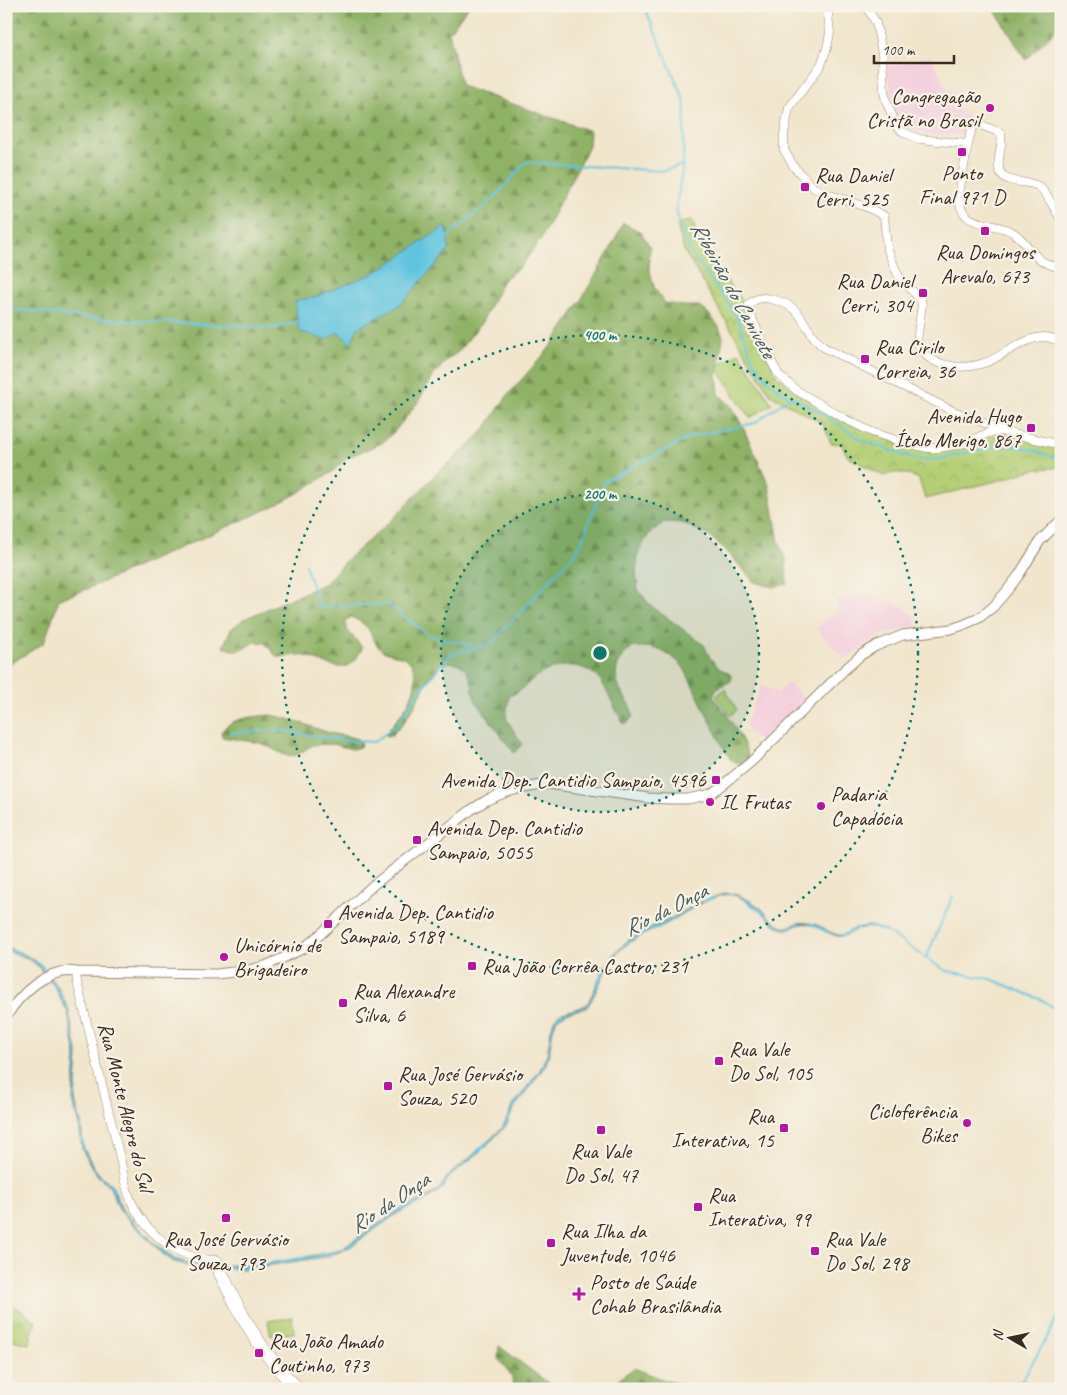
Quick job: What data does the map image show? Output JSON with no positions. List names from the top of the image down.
{
  "streets": {
    "street": ["Rua Monte Alegre do Sul"]
  },
  "water": ["Ribeirão do Canivete", "Rio da Onça"],
  "places": {
    "other": [
      "Congregação Cristã no Brasil",
      "IL Frutas",
      "Padaria Capadócia",
      "Unicórnio de Brigadeiro",
      "Cicloferência Bikes"
    ],
    "transit": [
      "Ponto Final 971 D",
      "Rua Daniel Cerri, 525",
      "Rua Domingos Arevalo, 673",
      "Rua Daniel Cerri, 304",
      "Rua Cirilo Correia, 36",
      "Avenida Hugo Ítalo Merigo, 867",
      "Avenida Dep. Cantidio Sampaio, 4596",
      "Avenida Dep. Cantidio Sampaio, 5055",
      "Avenida Dep. Cantidio Sampaio, 5189",
      "Rua João Corrêa Castro, 231",
      "Rua Alexandre Silva, 6",
      "Rua Vale Do Sol, 105",
      "Rua José Gervásio Souza, 520",
      "Rua Interativa, 15",
      "Rua Vale Do Sol, 47",
      "Rua Interativa, 99",
      "Rua José Gervásio Souza, 793",
      "Rua Ilha da Juventude, 1046",
      "Rua Vale Do Sol, 298",
      "Rua João Amado Coutinho, 973"
    ],
    "health": ["Posto de Saúde Cohab Brasilândia"]
  },
  "scale_bar": "100 m",
  "north": "left",
  "rings": ["400 m", "200 m"]
}
